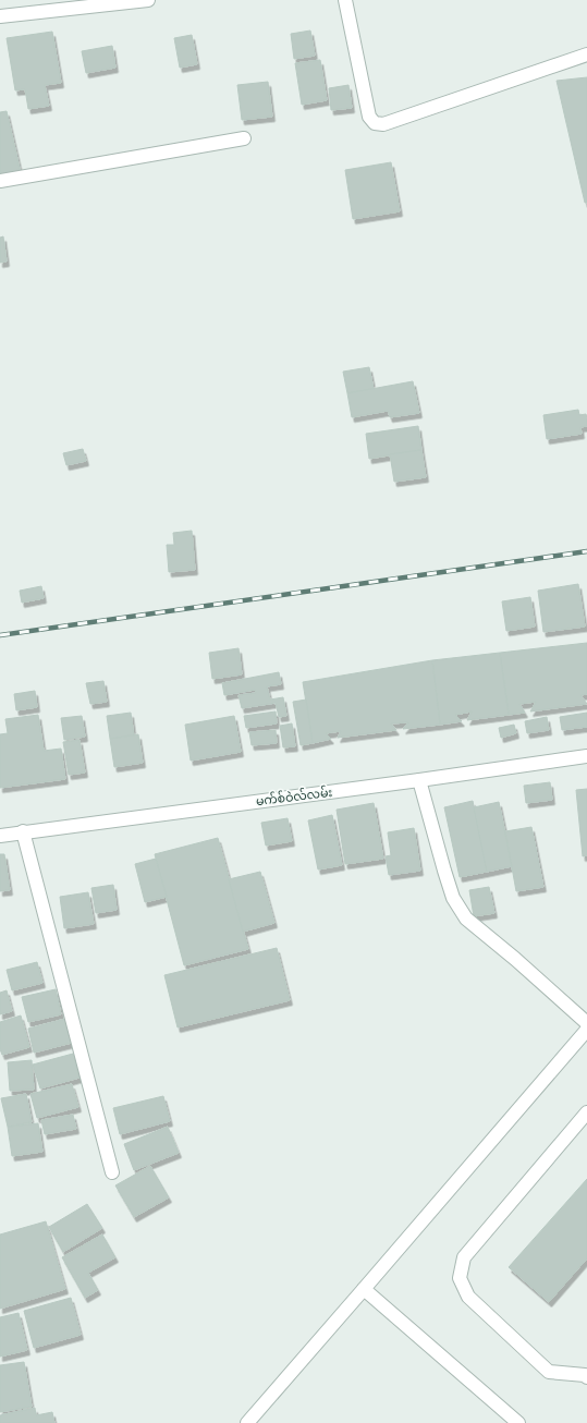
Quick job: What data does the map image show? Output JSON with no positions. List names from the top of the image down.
{
  "streets": {
    "street": ["မက်စ်ဝဲလ်လမ်း"]
  }
}
